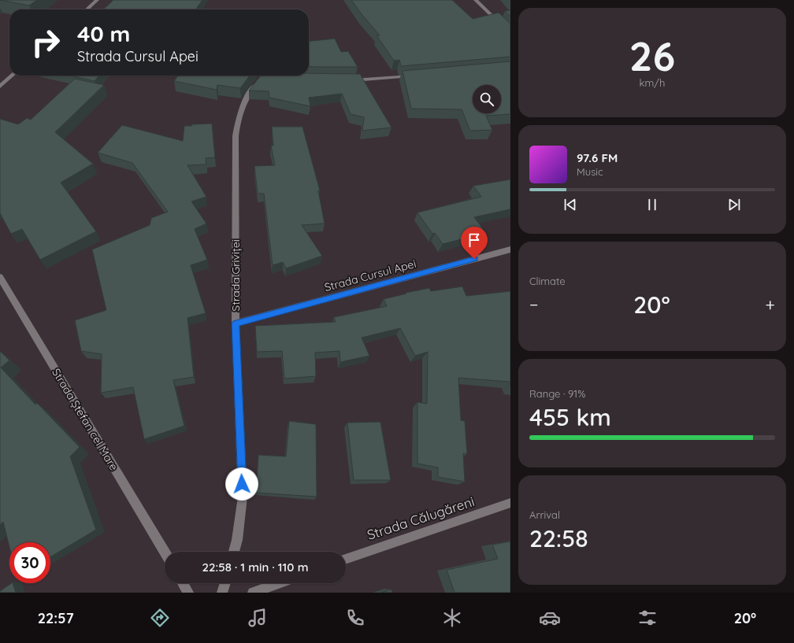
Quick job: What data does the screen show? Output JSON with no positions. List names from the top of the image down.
{
  "streets": {
    "street": [
      "Strada Griviței",
      "Strada Cursul Apei",
      "Strada Ștefan cel Mare",
      "Strada Călugăreni"
    ]
  },
  "crossings": [
    ["Strada Griviței", "Strada Cursul Apei"]
  ],
  "page": {
    "tile": [
      ["26", "km/h"],
      "Climate",
      ["Range · 91%", "455 km"],
      ["Arrival", "22:58"]
    ],
    "turn": ["40 m", "Strada Cursul Apei"],
    "song": ["97.6 FM", "Music"],
    "heat": ["−", "20°", "+"],
    "limit": "30",
    "trip": "22:58 · 1 min · 110 m",
    "tabs": ["22:57", "20°"]
  }
}
